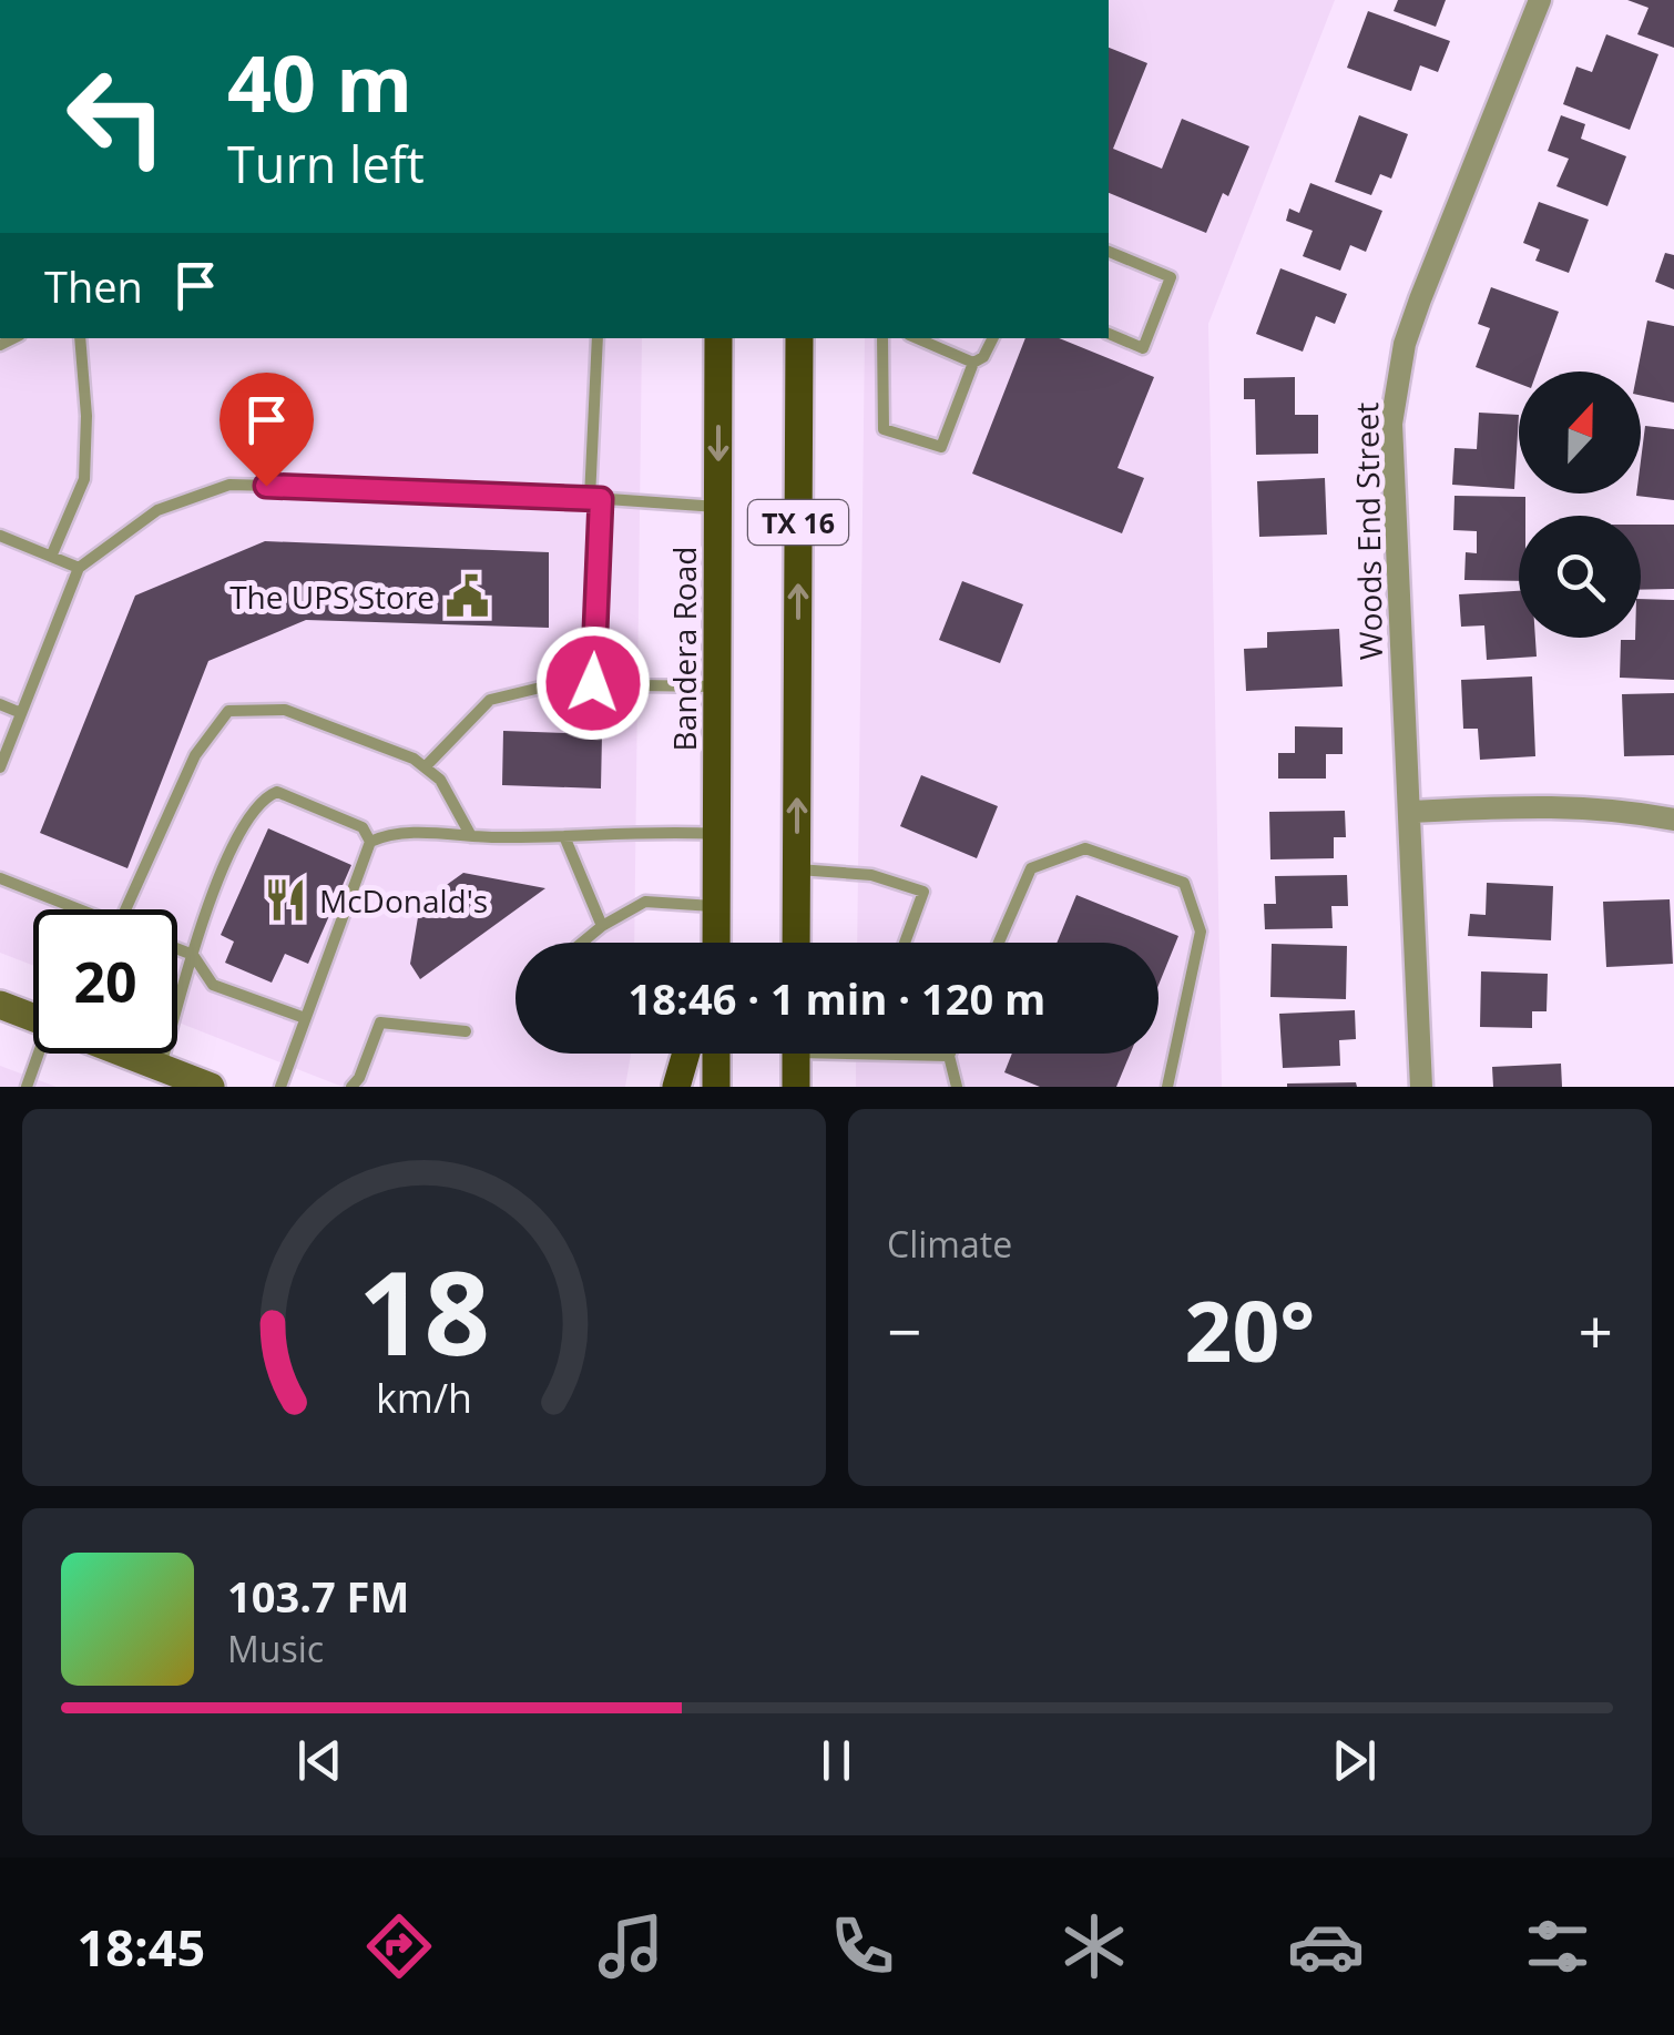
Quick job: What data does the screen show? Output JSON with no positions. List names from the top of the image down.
{
  "streets": {
    "main road": ["TX 16", "Bandera Road"],
    "street": ["Woods End Street"]
  },
  "places": {
    "public building": ["The UPS Store"],
    "restaurant": ["McDonald's"]
  },
  "north": "top",
  "page": {
    "turn": ["40 m", "Turn left"],
    "then": "Then",
    "limit": "20",
    "trip": "18:46 · 1 min · 120 m",
    "tile": "Climate",
    "heat": ["−", "20°", "+"],
    "song": ["103.7 FM", "Music"],
    "tabs": "18:45",
    "gauge": ["18", "km/h"]
  }
}
